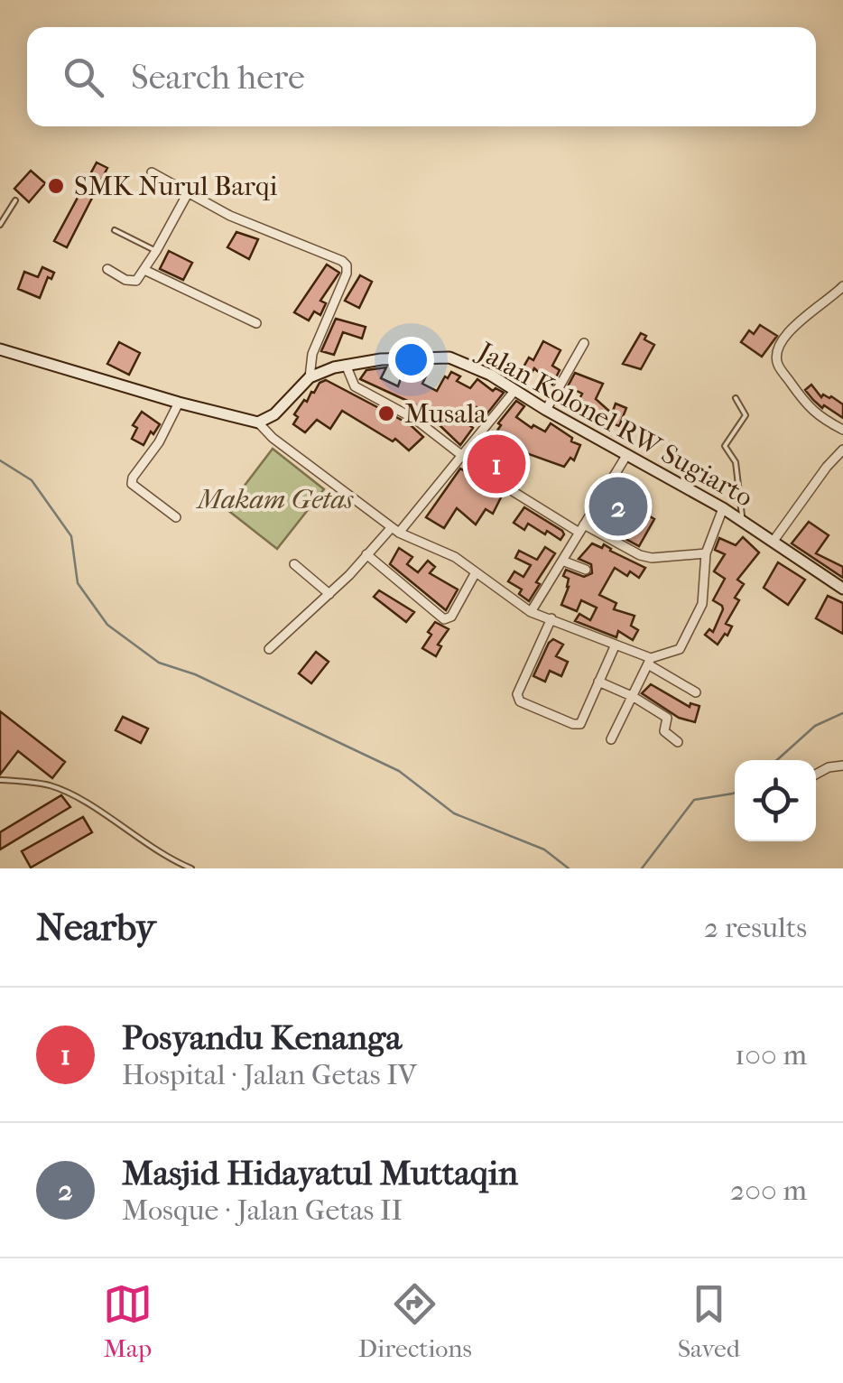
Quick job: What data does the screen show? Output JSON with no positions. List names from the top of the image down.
{
  "streets": {
    "main road": ["Jalan Kolonel RW Sugiarto"]
  },
  "parks": ["Makam Getas"],
  "places": ["SMK Nurul Barqi", "Musala"],
  "page": {
    "search": "Search here",
    "pins": ["1", "2"],
    "heading": ["Nearby", "2 results"],
    "list": [
      {
        "mark": "1",
        "name": "Posyandu Kenanga",
        "note": "Hospital · Jalan Getas IV",
        "value": "100 m"
      },
      {
        "mark": "2",
        "name": "Masjid Hidayatul Muttaqin",
        "note": "Mosque · Jalan Getas II",
        "value": "200 m"
      }
    ],
    "nav": ["Map", "Directions", "Saved"]
  }
}
